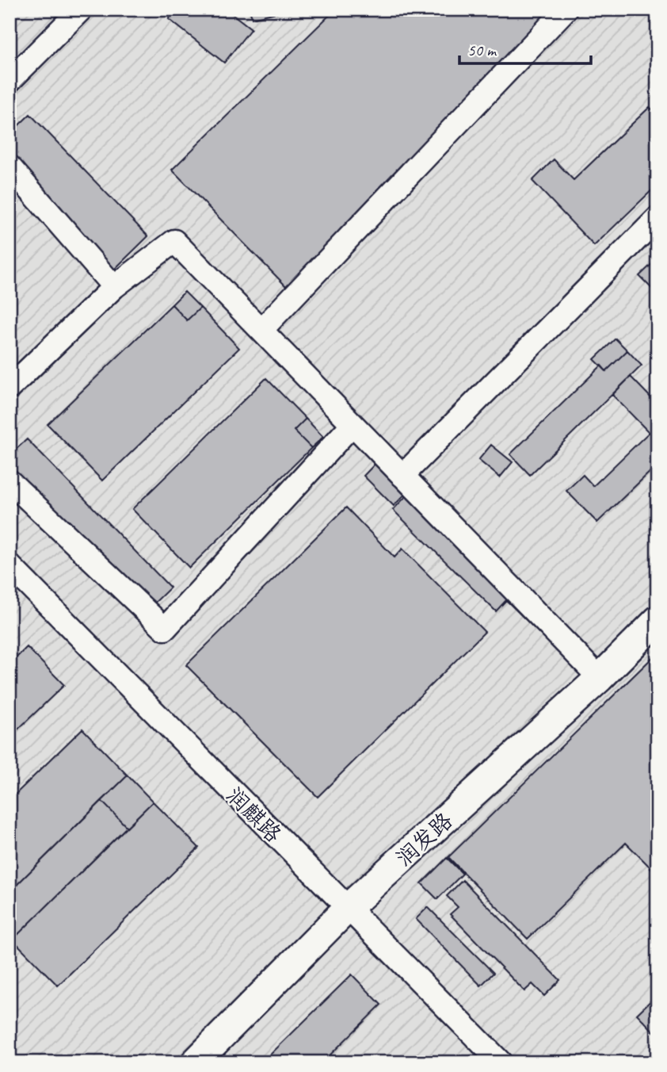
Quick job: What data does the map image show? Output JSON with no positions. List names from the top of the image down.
{
  "streets": {
    "main road": ["润发路"],
    "street": ["润麒路"]
  },
  "crossings": [
    ["润麒路", "润发路"]
  ],
  "scale_bar": "50 m"
}
